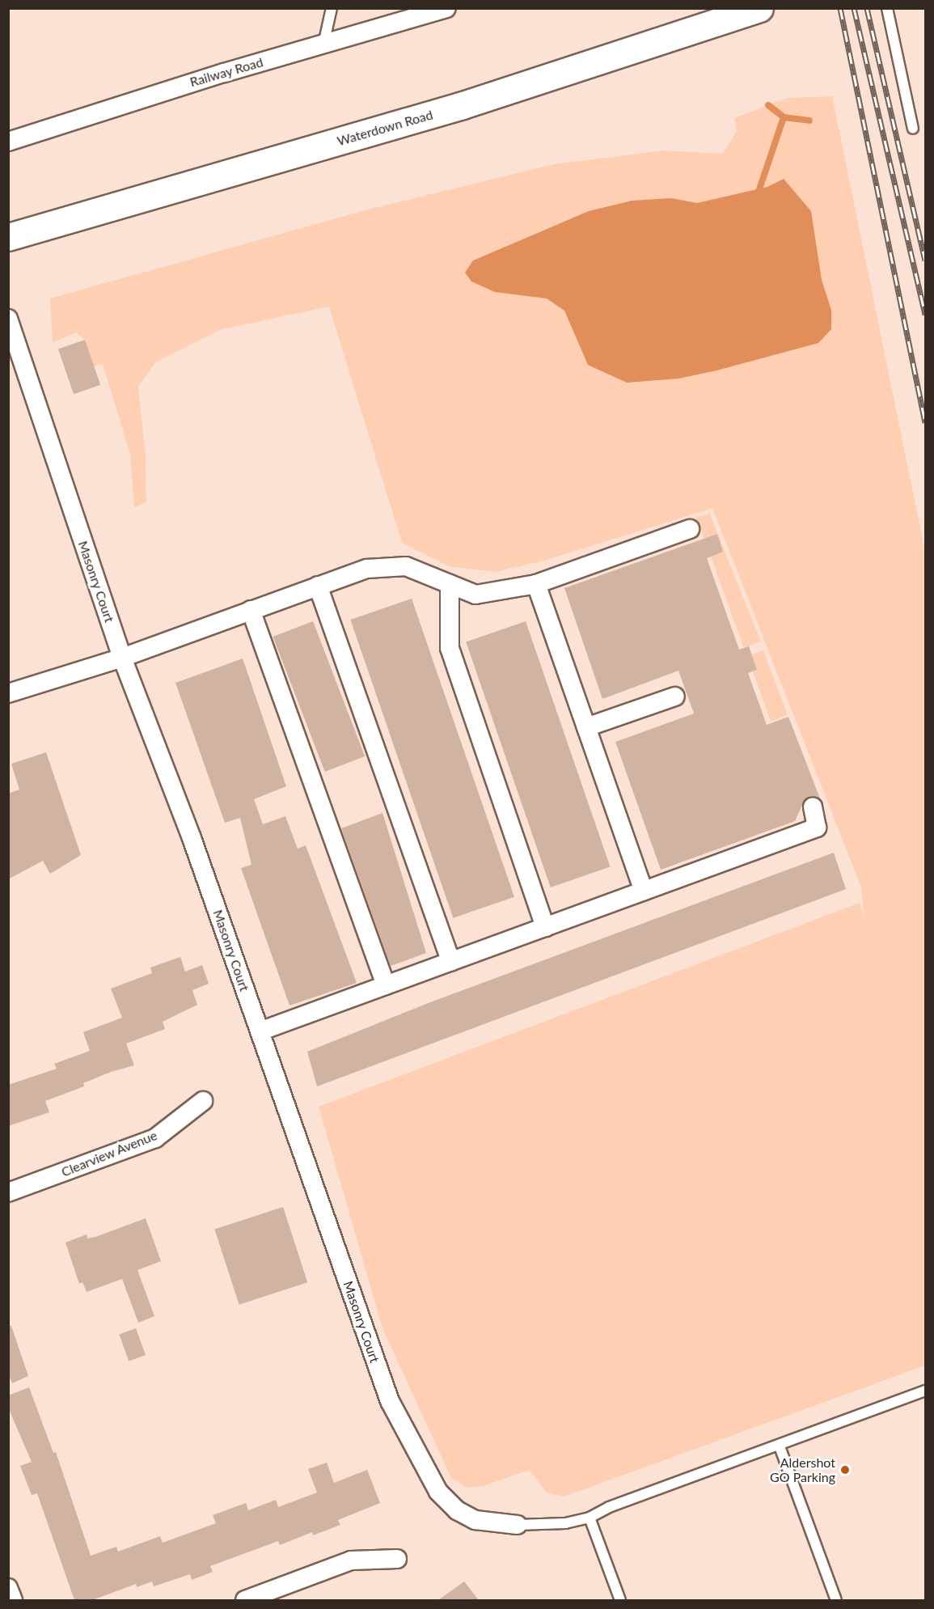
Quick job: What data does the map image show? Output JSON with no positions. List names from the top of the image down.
{
  "streets": {
    "main road": ["Waterdown Road"],
    "street": ["Railway Road", "Masonry Court", "Clearview Avenue"]
  },
  "places": ["Aldershot GO Parking"]
}
